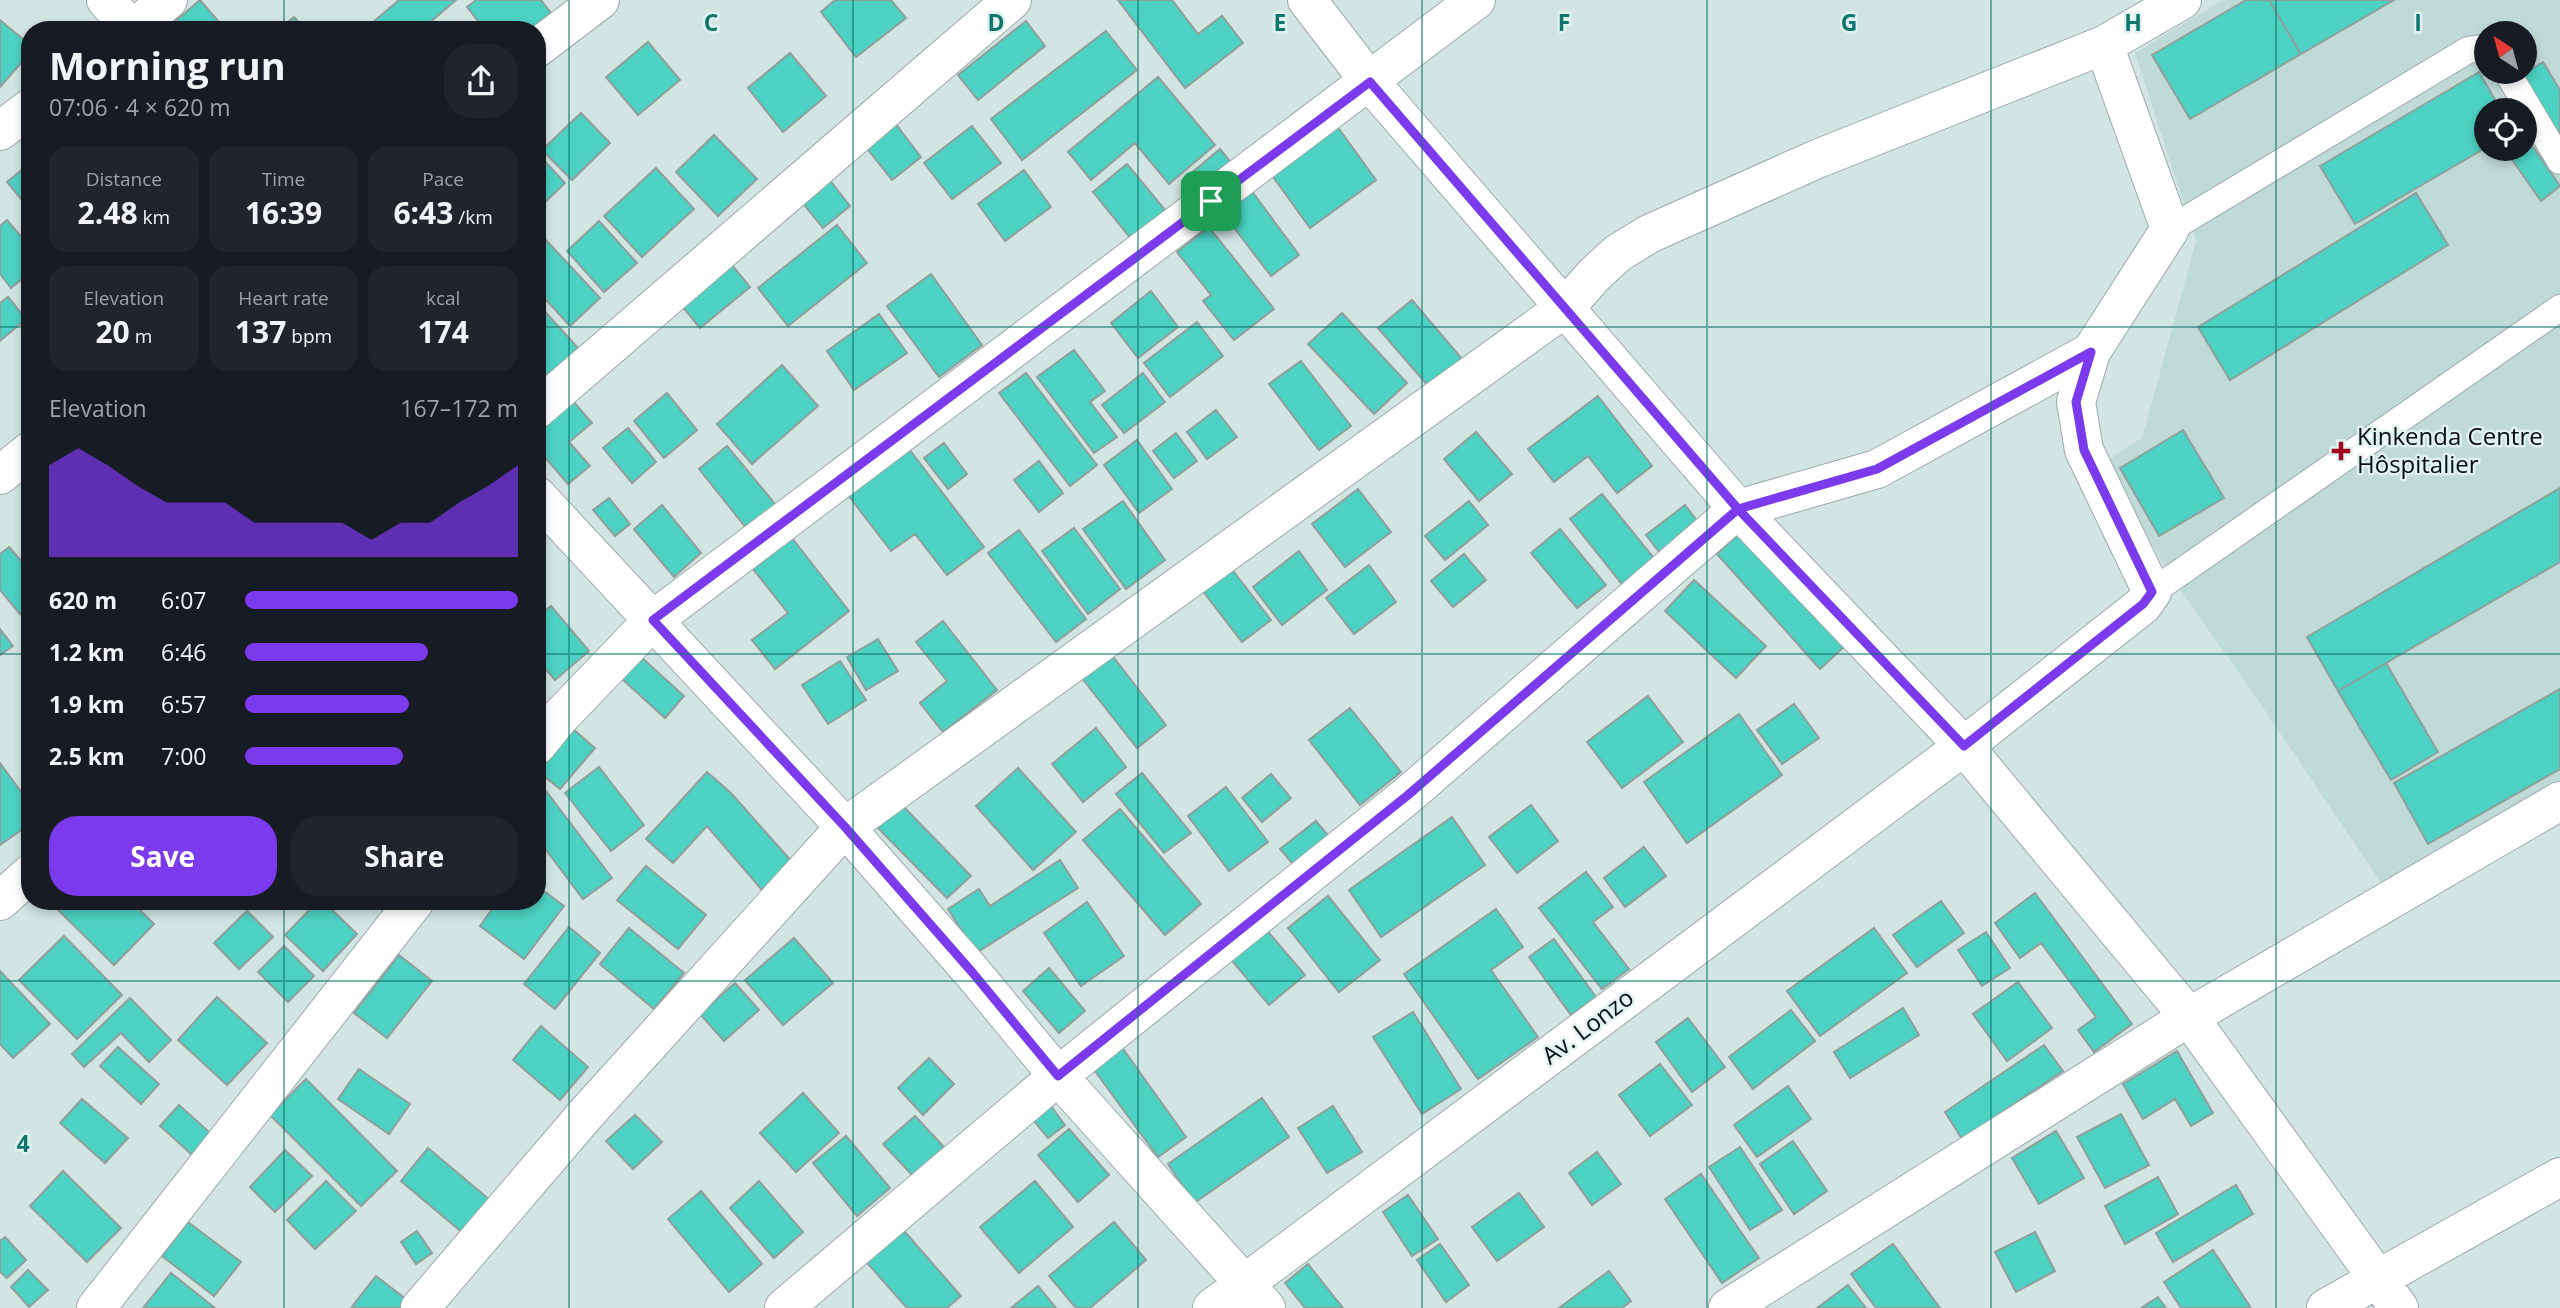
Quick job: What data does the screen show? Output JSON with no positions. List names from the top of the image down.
{
  "streets": {
    "street": ["Av. Lonzo"]
  },
  "places": {
    "health": ["Kinkenda Centre Hôspitalier"]
  },
  "north": "top left",
  "page": {
    "heading": ["Morning run", "07:06 · 4 × 620 m"],
    "stats": [
      ["Distance", "2.48 km"],
      ["Time", "16:39"],
      ["Pace", "6:43 /km"],
      ["Elevation", "20 m"],
      ["Heart rate", "137 bpm"],
      ["kcal", "174"]
    ],
    "chart": ["Elevation", "167–172 m"],
    "list": [
      {
        "name": "620 m",
        "note": "6:07"
      },
      {
        "name": "1.2 km",
        "note": "6:46"
      },
      {
        "name": "1.9 km",
        "note": "6:57"
      },
      {
        "name": "2.5 km",
        "note": "7:00"
      }
    ],
    "buttons": ["Save", "Share"]
  },
  "grid": {
    "columns": [
      "C",
      "D",
      "E",
      "F",
      "G",
      "H",
      "I"
    ],
    "rows": ["4"]
  }
}
